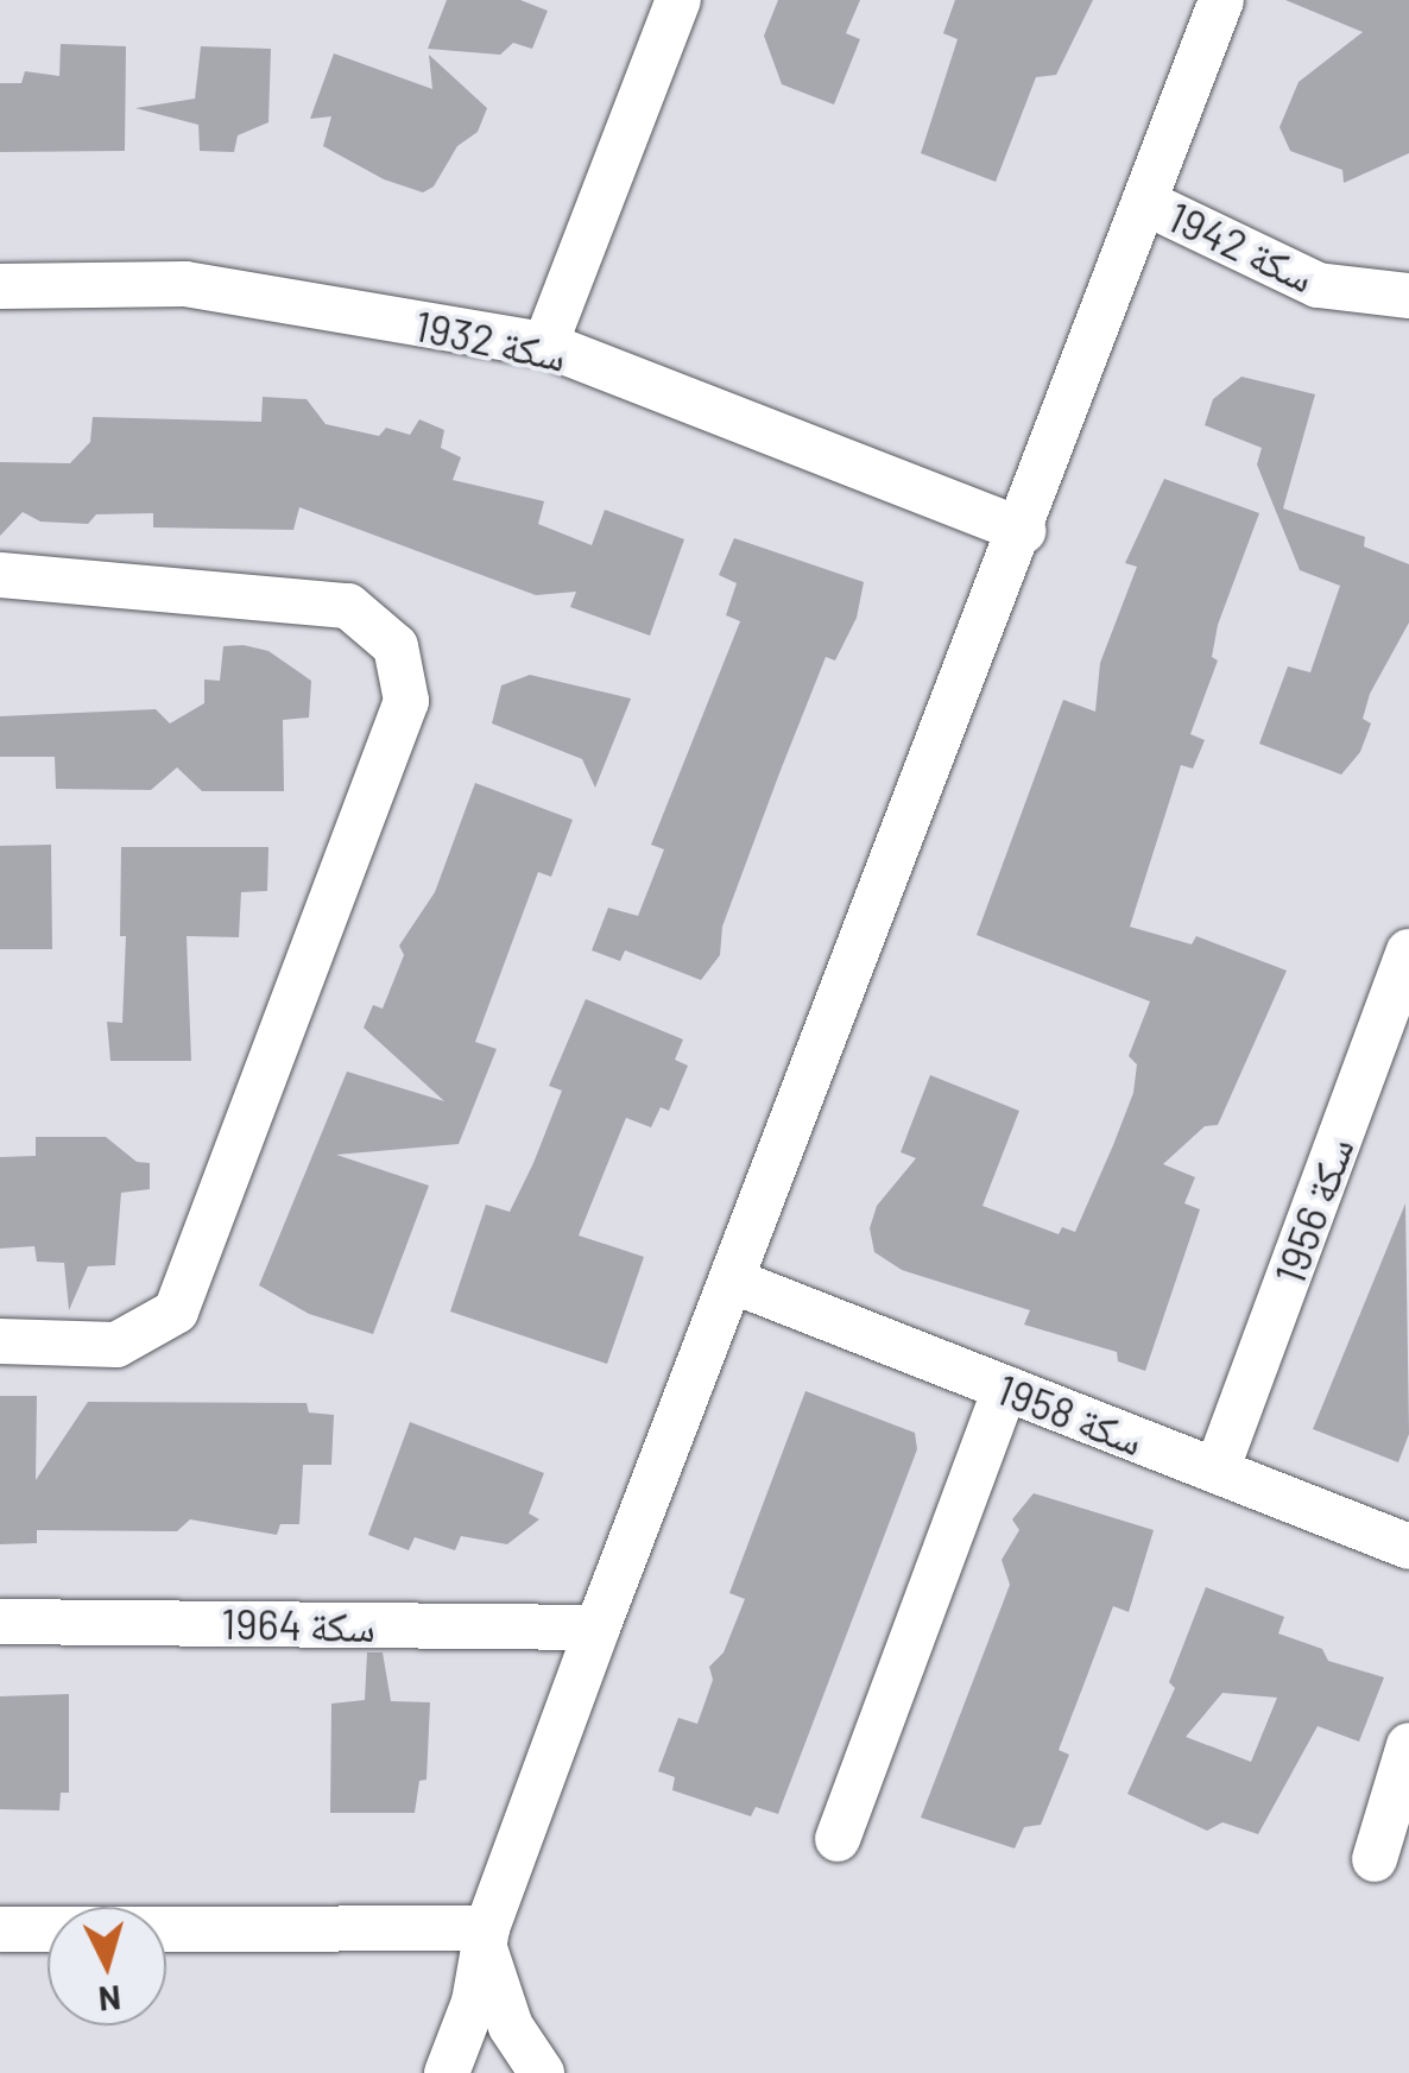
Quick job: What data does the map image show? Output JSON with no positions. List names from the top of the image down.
{
  "streets": {
    "street": [
      "سكة 1942",
      "سكة 1932",
      "سكة 1956",
      "سكة 1958",
      "سكة 1964"
    ]
  },
  "crossings": [
    ["سكة 1956", "سكة 1958"]
  ],
  "north": "bottom"
}
